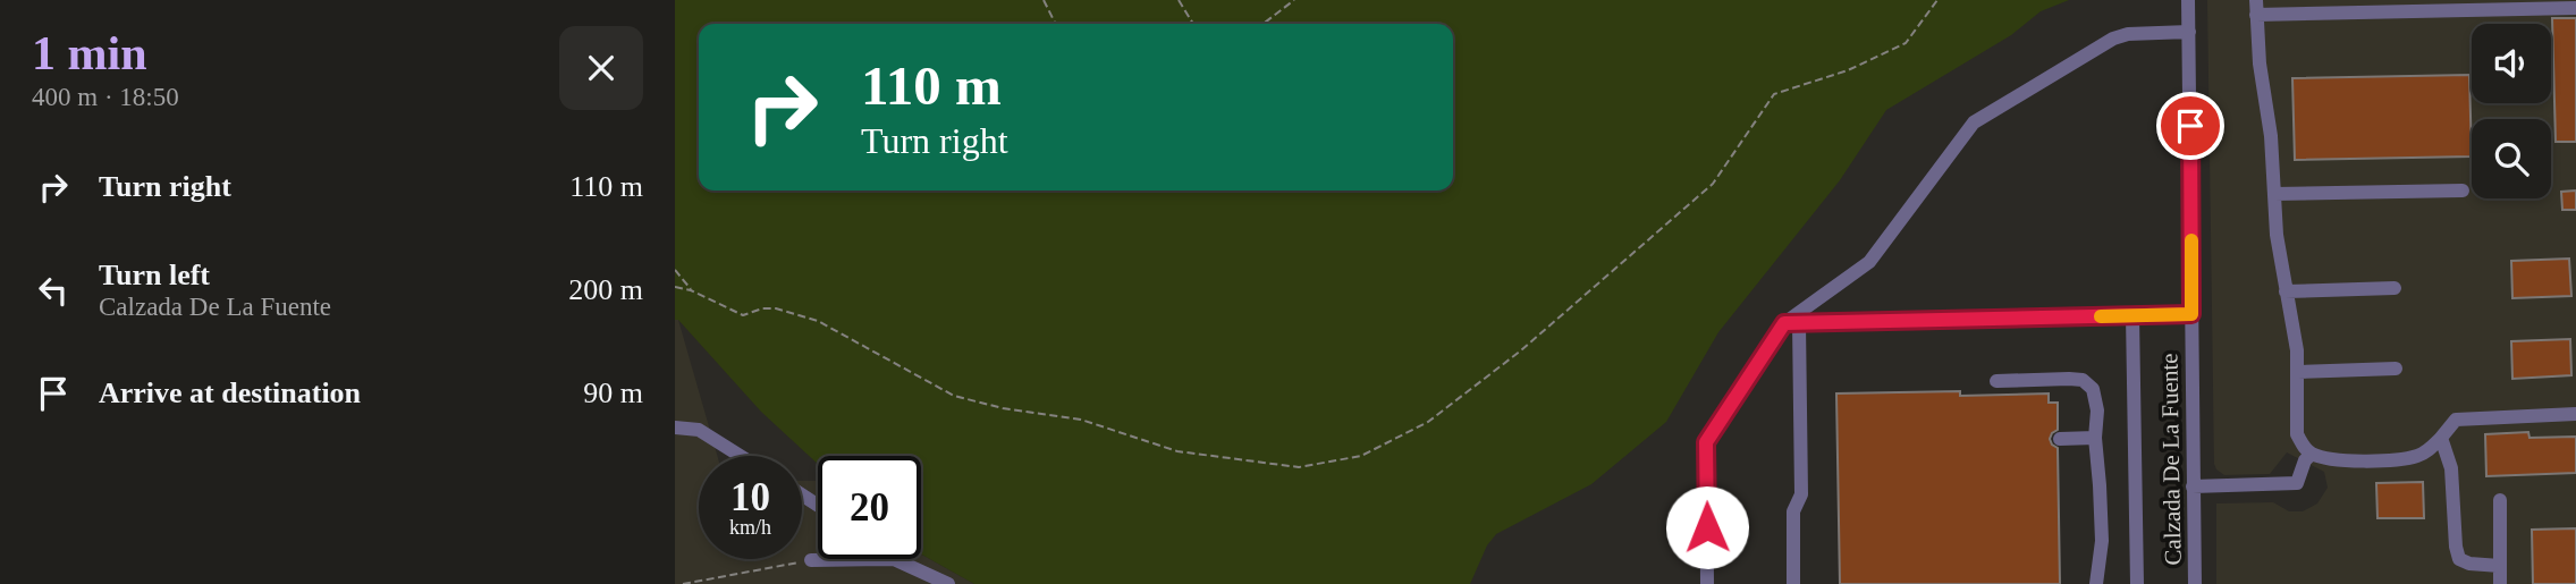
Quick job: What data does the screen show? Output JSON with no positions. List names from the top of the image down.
{
  "streets": {
    "street": ["Calzada De La Fuente"]
  },
  "page": {
    "heading": ["1 min", "400 m · 18:50"],
    "turn": ["110 m", "Turn right"],
    "list": [
      {
        "name": "Turn right",
        "value": "110 m"
      },
      {
        "name": "Turn left",
        "note": "Calzada De La Fuente",
        "value": "200 m"
      },
      {
        "name": "Arrive at destination",
        "value": "90 m"
      }
    ],
    "speed": "10 km/h",
    "limit": "20"
  }
}
